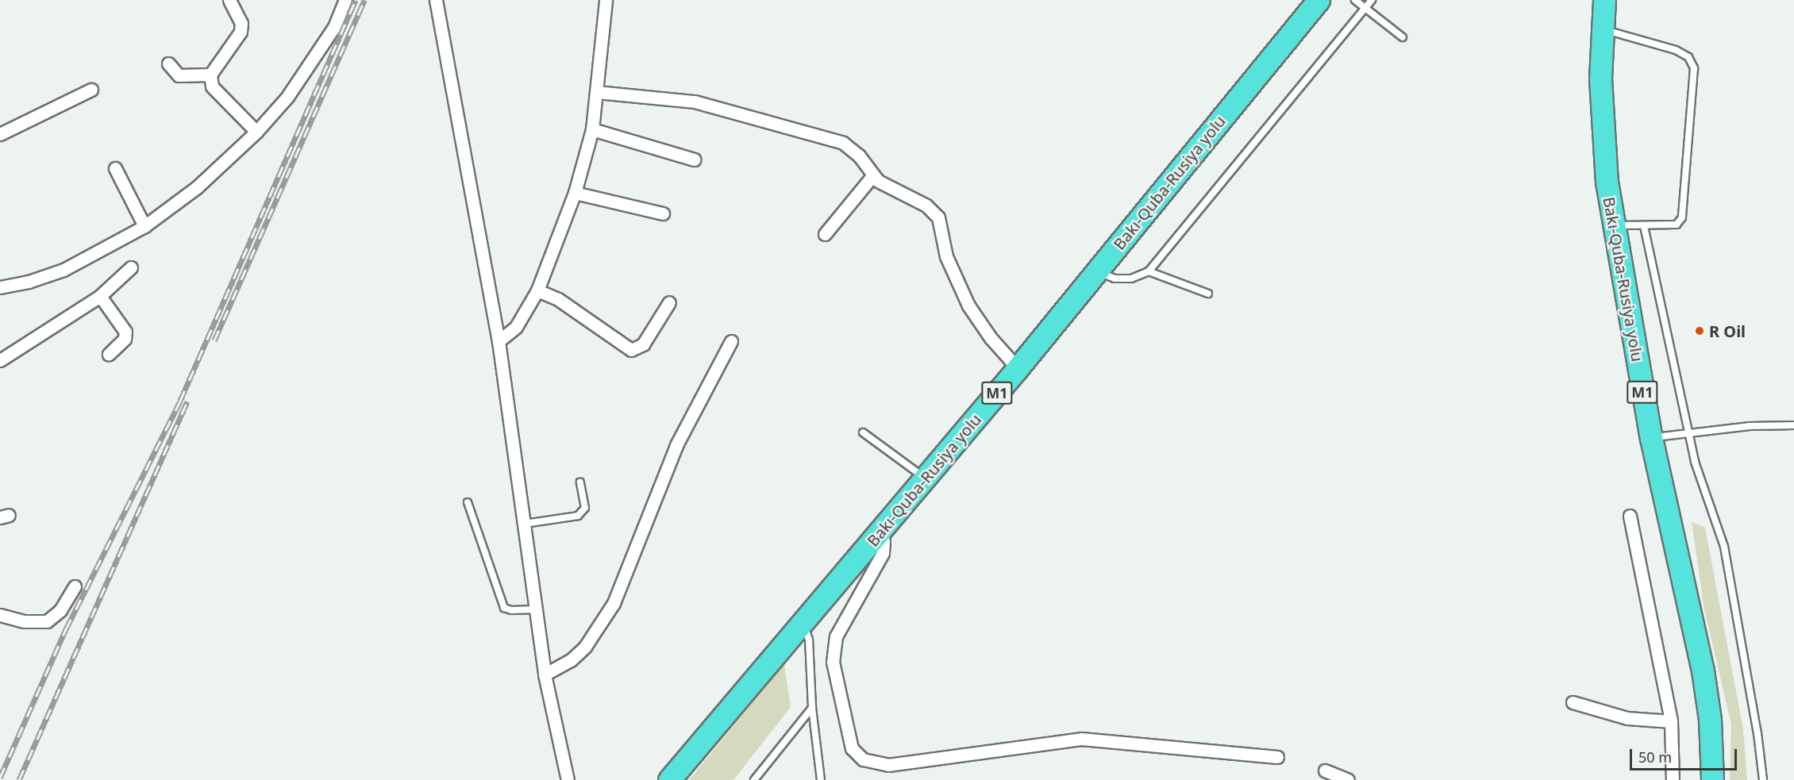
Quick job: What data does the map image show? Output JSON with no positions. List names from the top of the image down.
{
  "streets": {
    "highway": ["Bakı-Quba-Rusiya yolu", "M1"]
  },
  "places": ["R Oil"],
  "scale_bar": "50 m"
}
